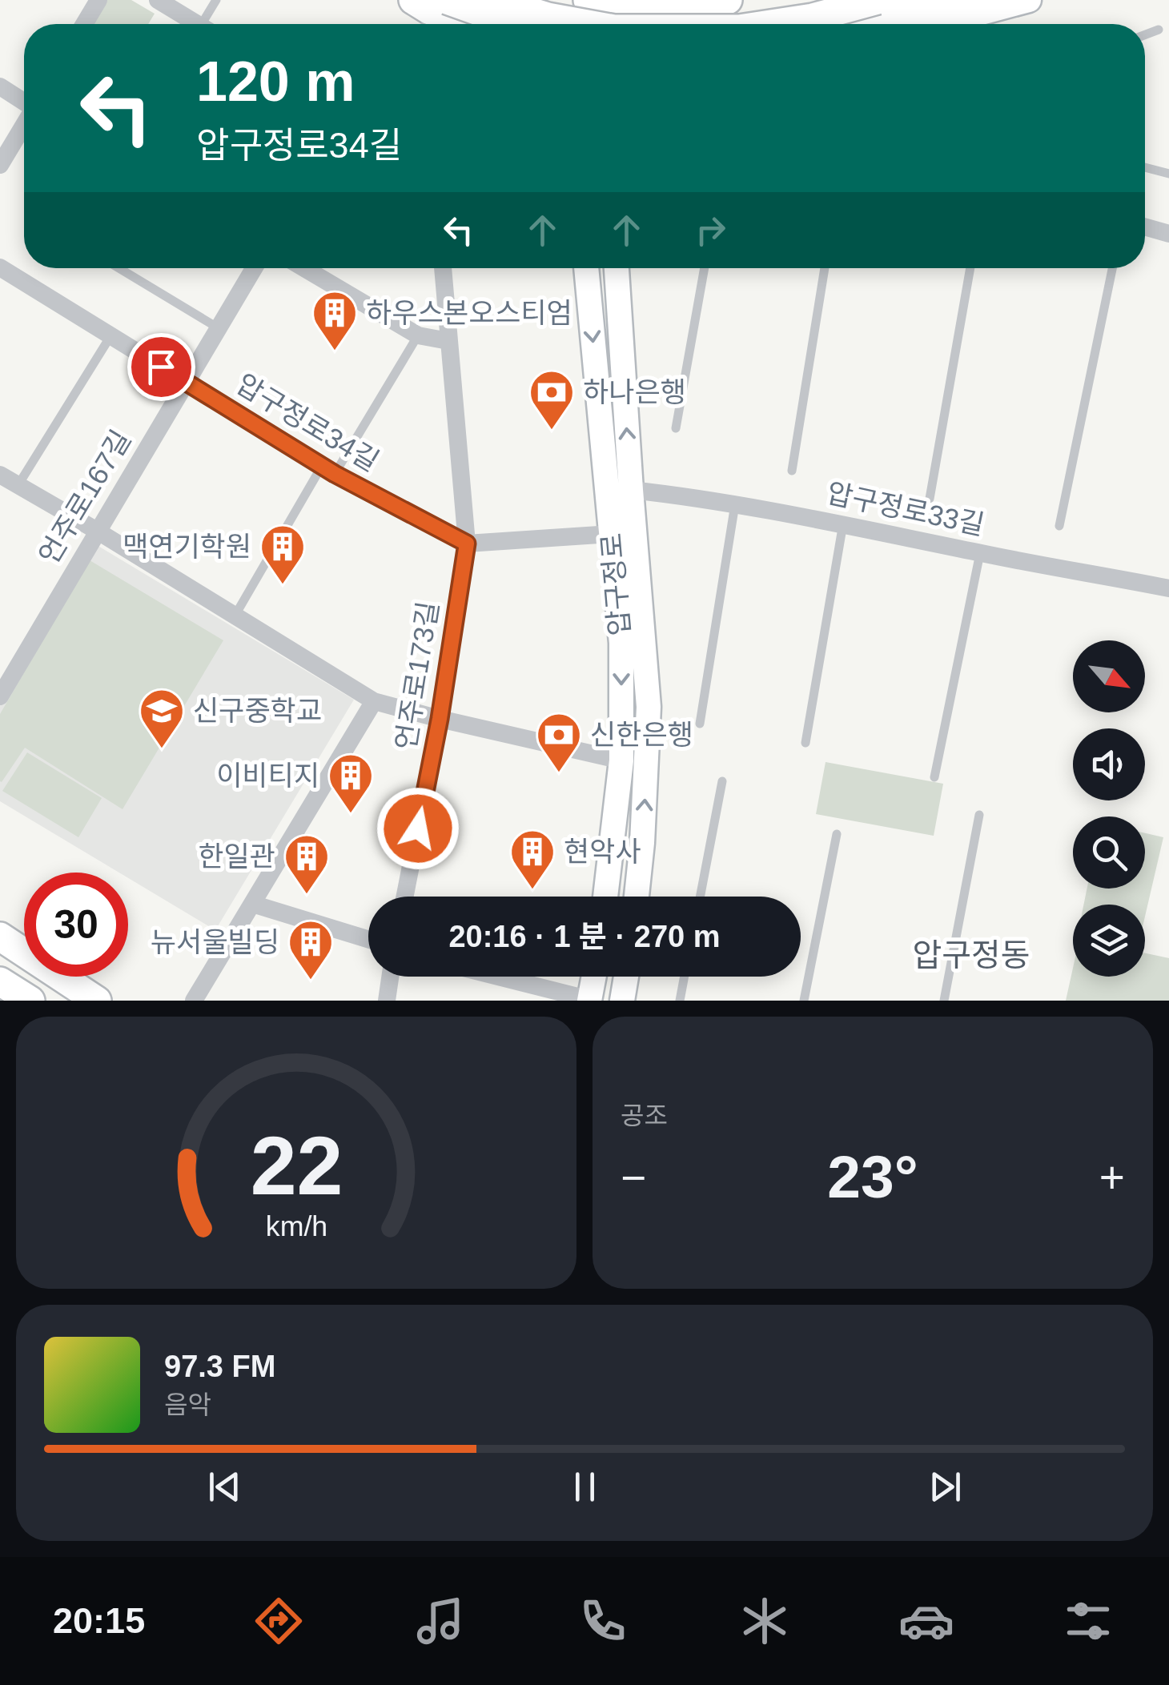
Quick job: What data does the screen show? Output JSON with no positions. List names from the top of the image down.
{
  "streets": {
    "main road": ["압구정로"],
    "street": [
      "압구정로34길",
      "언주로167길",
      "압구정로33길",
      "언주로173길"
    ]
  },
  "crossings": [
    ["압구정로34길", "언주로167길"],
    ["압구정로34길", "언주로173길"],
    ["압구정로33길", "압구정로"]
  ],
  "districts": ["압구정동"],
  "places": {
    "building": [
      "하우스본오스티엄",
      "맥연기학원",
      "이비티지",
      "현악사",
      "한일관",
      "뉴서울빌딩"
    ],
    "bank": ["하나은행", "신한은행"],
    "school or university": ["신구중학교"]
  },
  "north": "bottom right",
  "page": {
    "turn": ["120 m", "압구정로34길"],
    "limit": "30",
    "trip": "20:16 · 1 분 · 270 m",
    "tile": "공조",
    "heat": ["−", "23°", "+"],
    "song": ["97.3 FM", "음악"],
    "tabs": "20:15",
    "gauge": ["22", "km/h"]
  }
}
